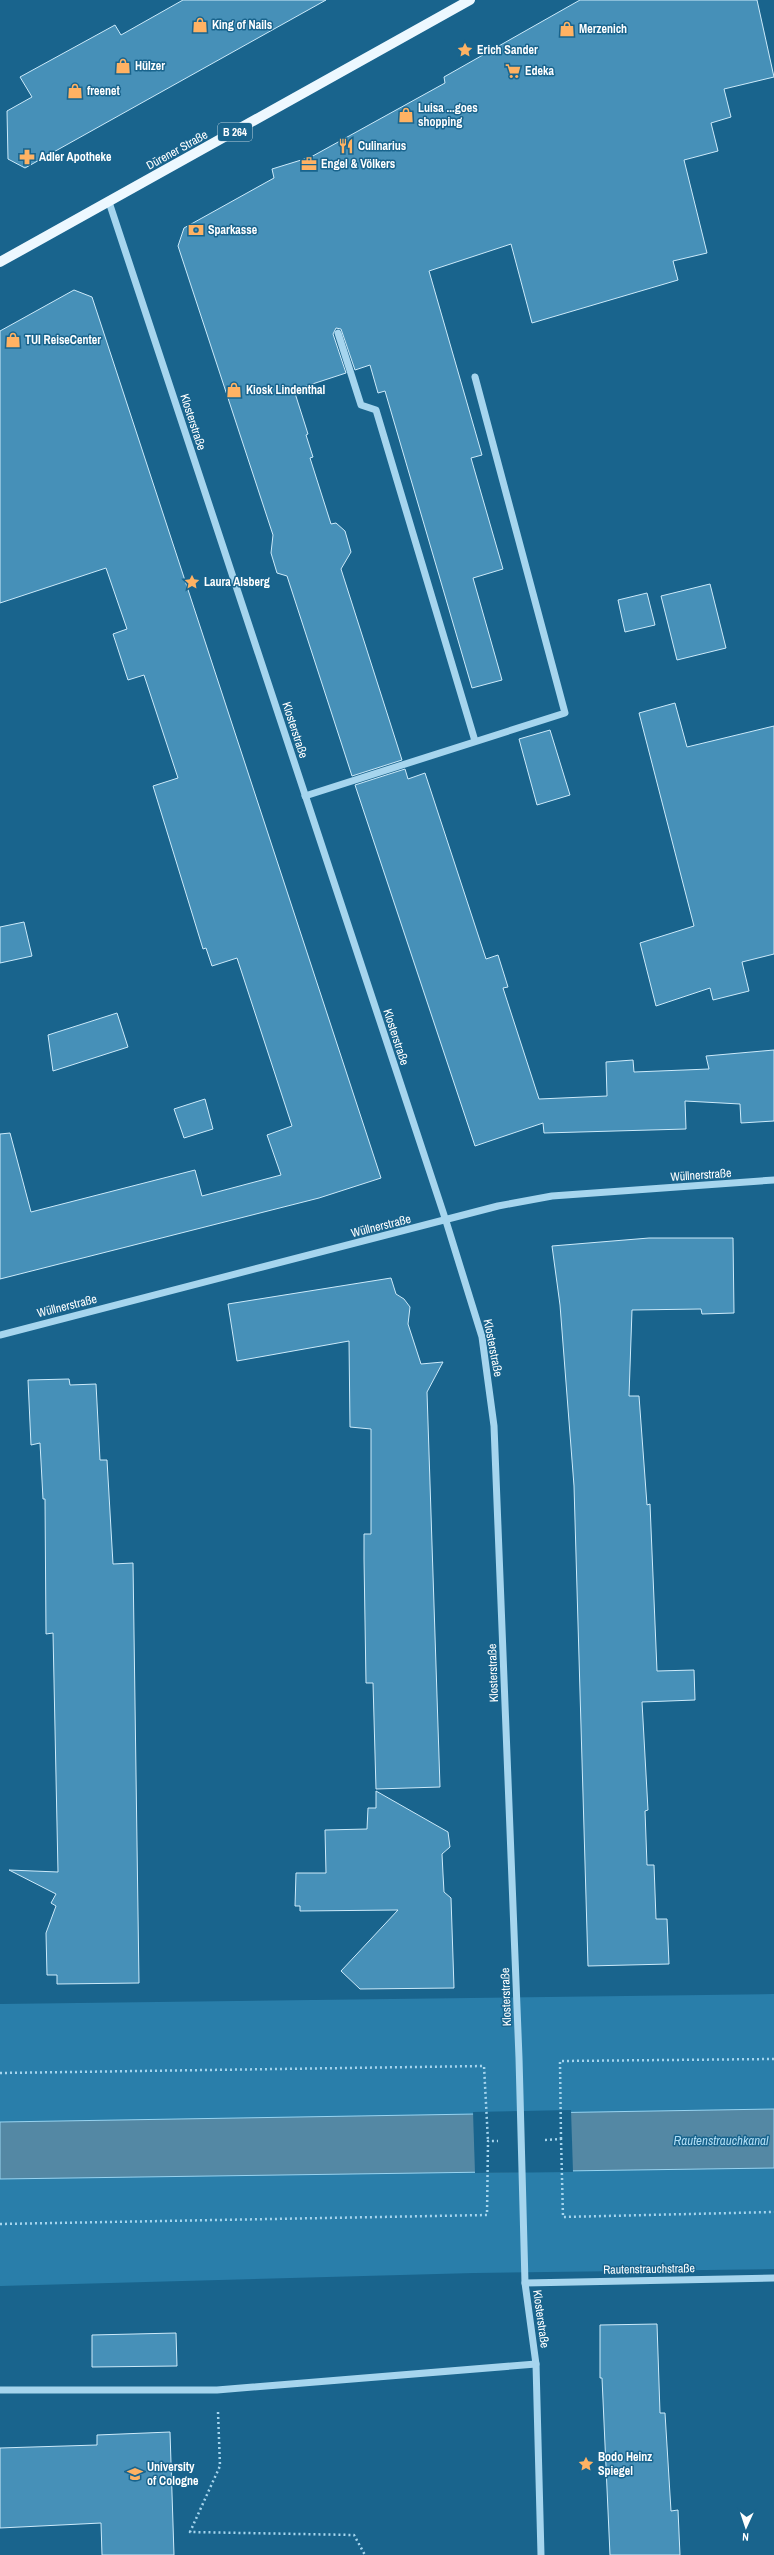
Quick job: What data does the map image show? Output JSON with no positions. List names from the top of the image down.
{
  "streets": {
    "main road": ["B 264", "Dürener Straße"],
    "street": ["Klosterstraße", "Wüllnerstraße", "Rautenstrauchstraße"]
  },
  "crossings": [
    ["Dürener Straße", "Klosterstraße"],
    ["Klosterstraße", "Wüllnerstraße"],
    ["Klosterstraße", "Rautenstrauchstraße"]
  ],
  "water": ["Rautenstrauchkanal"],
  "places": {
    "shop": [
      "King of Nails",
      "Merzenich",
      "Hülzer",
      "freenet",
      "Luisa ...goes shopping",
      "TUI ReiseCenter",
      "Kiosk Lindenthal"
    ],
    "place": ["Erich Sander", "Laura Alsberg", "Bodo Heinz Spiegel"],
    "supermarket": ["Edeka"],
    "restaurant": ["Culinarius"],
    "pharmacy": ["Adler Apotheke"],
    "office": ["Engel & Völkers"],
    "bank": ["Sparkasse"],
    "school or university": ["University of Cologne"]
  },
  "north": "bottom"
}
